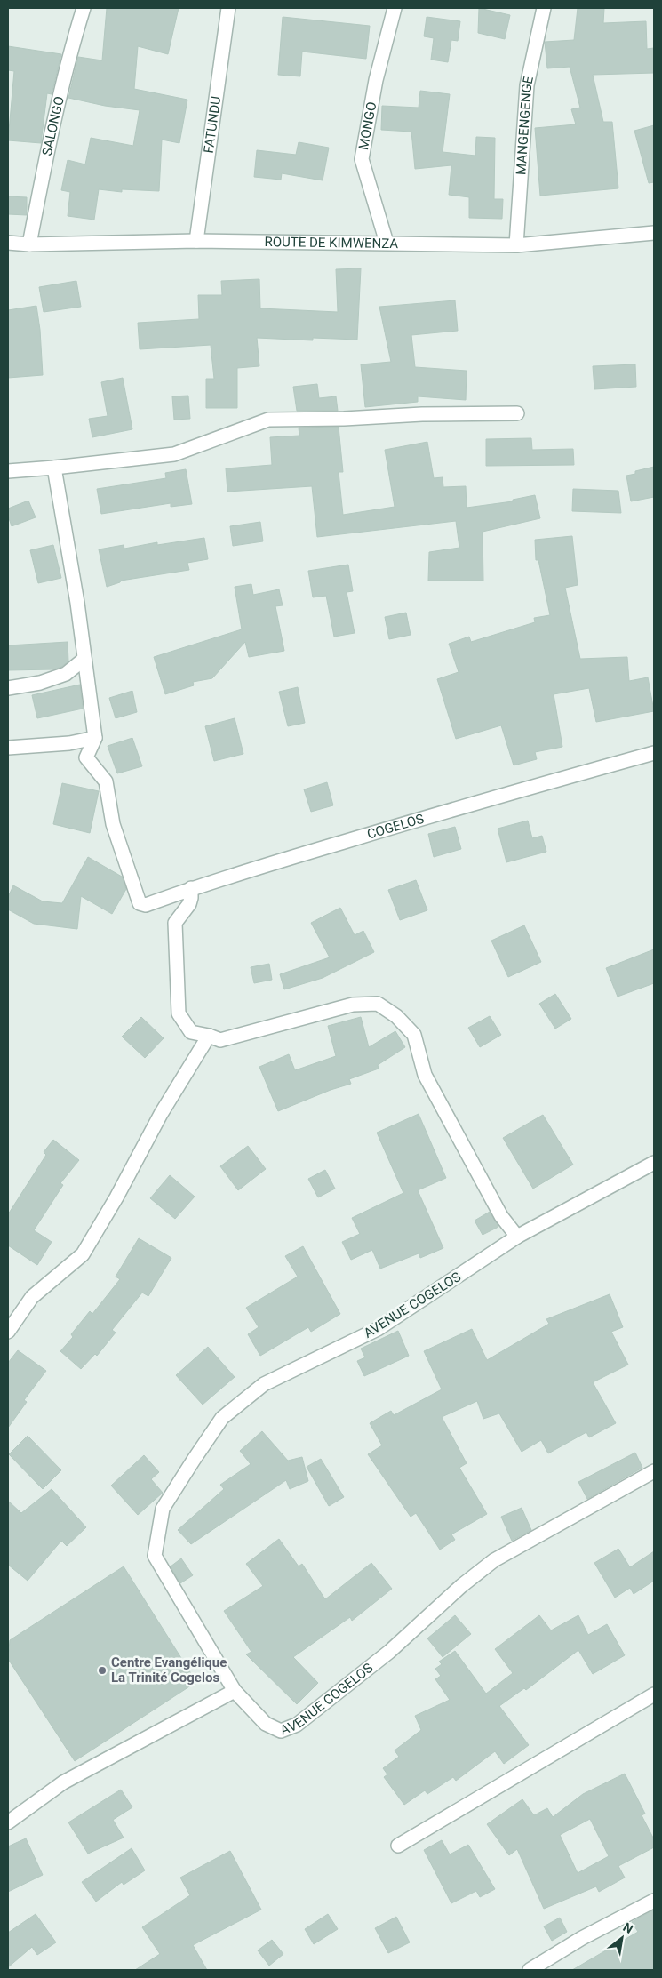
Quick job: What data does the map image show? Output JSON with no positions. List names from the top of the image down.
{
  "streets": {
    "street": [
      "FATUNDU",
      "SALONGO",
      "MANGENGENGE",
      "MONGO",
      "ROUTE DE KIMWENZA",
      "COGELOS",
      "AVENUE COGELOS"
    ]
  },
  "crossings": [
    ["FATUNDU", "ROUTE DE KIMWENZA"],
    ["SALONGO", "ROUTE DE KIMWENZA"],
    ["MANGENGENGE", "ROUTE DE KIMWENZA"],
    ["MONGO", "ROUTE DE KIMWENZA"]
  ],
  "places": ["Centre Evangélique La Trinité Cogelos"],
  "north": "top right"
}
